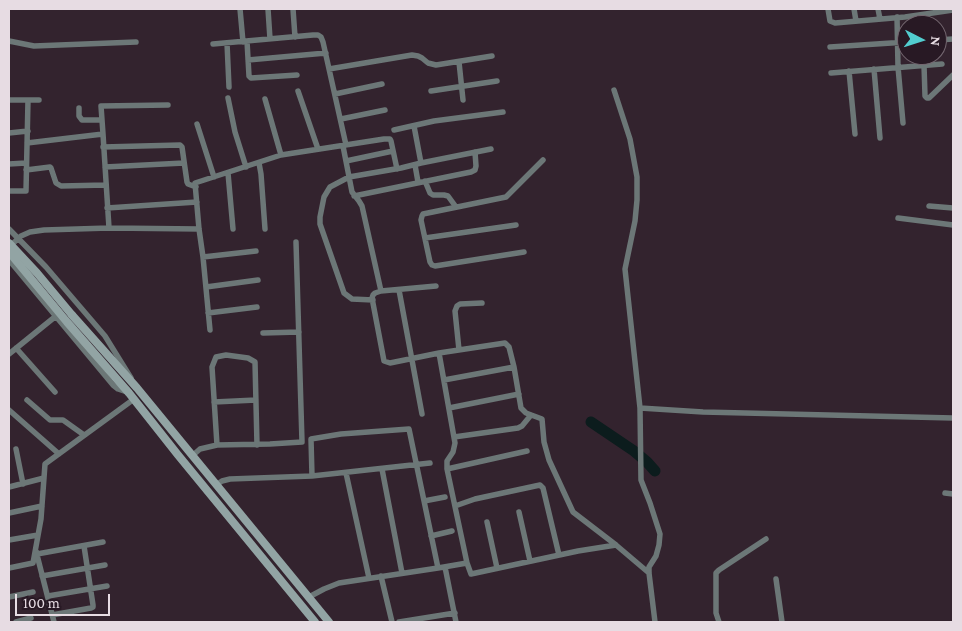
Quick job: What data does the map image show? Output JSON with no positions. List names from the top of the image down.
{
  "scale_bar": "100 m",
  "north": "right"
}
